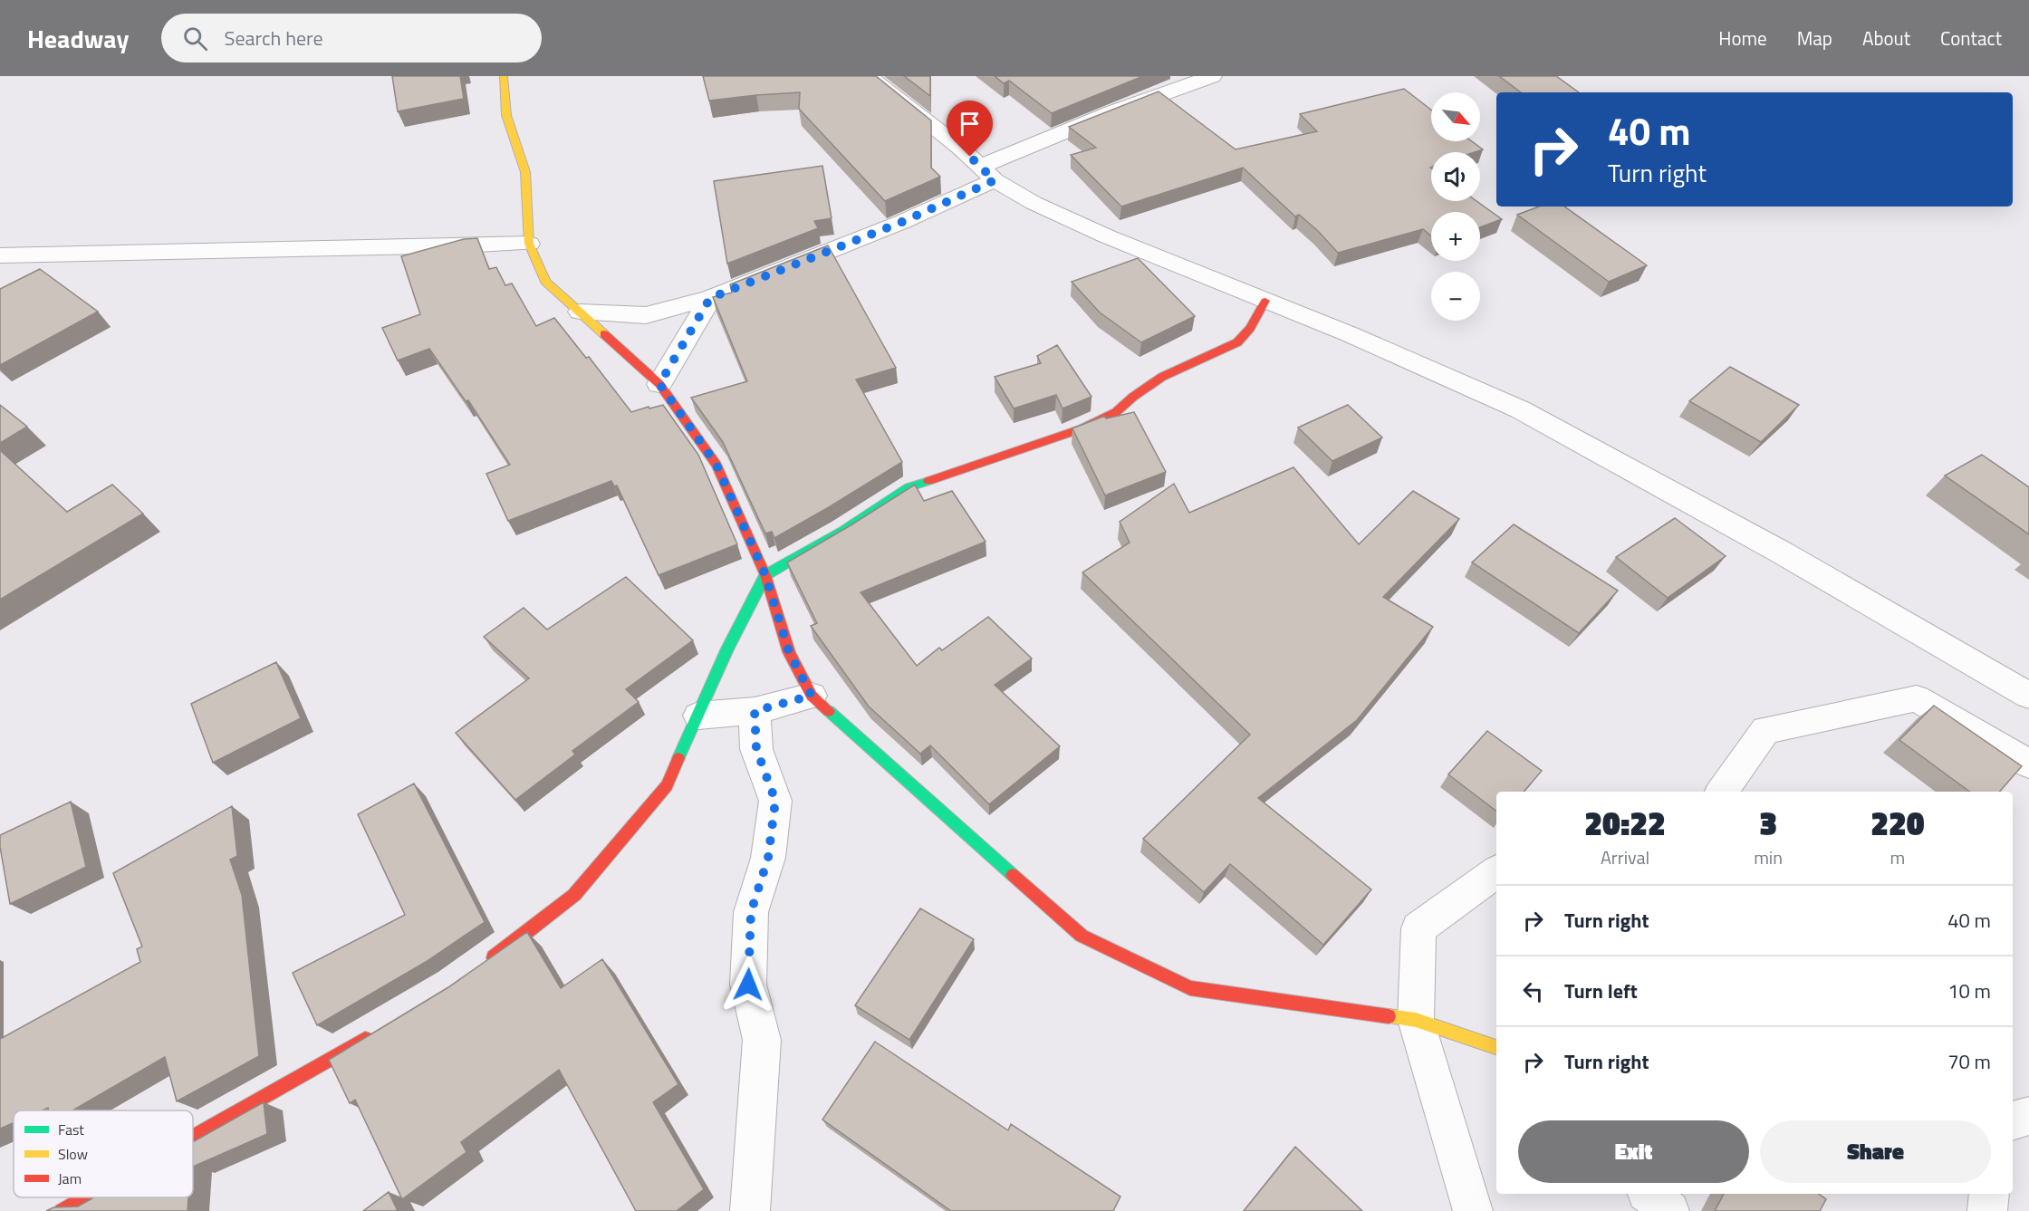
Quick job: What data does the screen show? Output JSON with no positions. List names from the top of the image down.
{
  "legend": ["Fast", "Slow", "Jam"],
  "north": "bottom right",
  "page": {
    "header": "Headway",
    "search": "Search here",
    "nav": [
      "Home",
      "Map",
      "About",
      "Contact"
    ],
    "map_buttons": ["+", "−"],
    "turn": ["40 m", "Turn right"],
    "eta": [
      "20:22",
      "Arrival",
      "3",
      "min",
      "220",
      "m"
    ],
    "list": [
      {
        "name": "Turn right",
        "value": "40 m"
      },
      {
        "name": "Turn left",
        "value": "10 m"
      },
      {
        "name": "Turn right",
        "value": "70 m"
      }
    ],
    "buttons": ["Exit", "Share"]
  }
}
